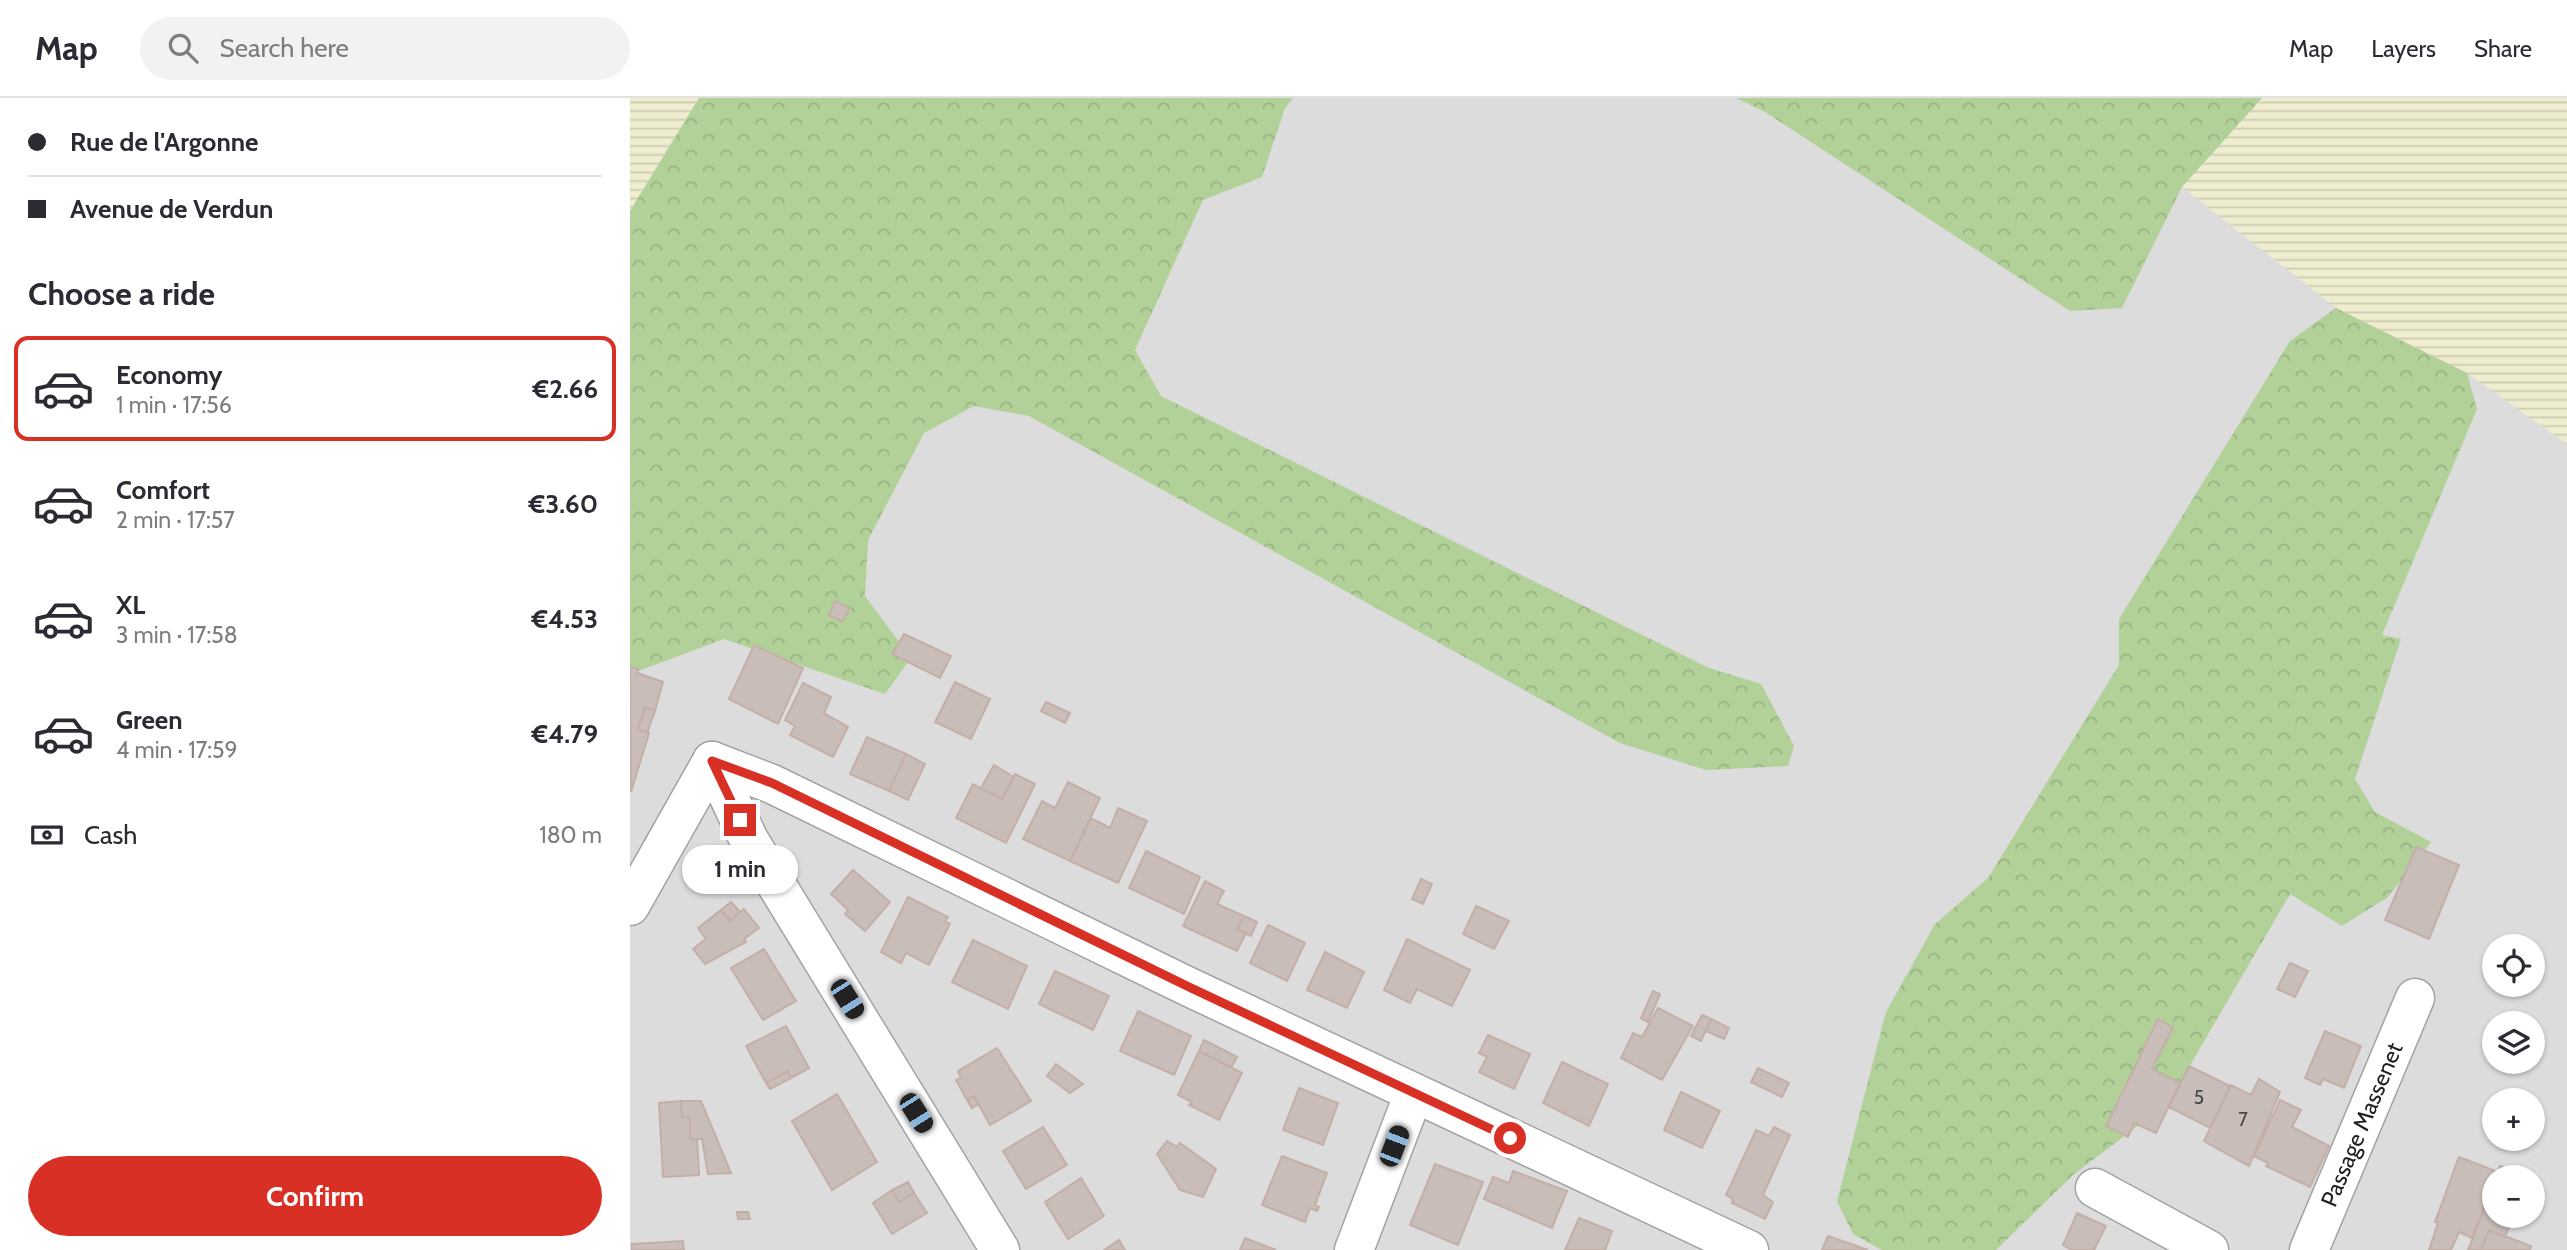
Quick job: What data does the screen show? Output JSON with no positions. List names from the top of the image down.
{
  "streets": {
    "street": ["Passage Massenet"]
  },
  "house_numbers": ["5", "7"],
  "page": {
    "header": "Map",
    "search": "Search here",
    "nav": ["Map", "Layers", "Share"],
    "banner": ["Rue de l'Argonne", "Avenue de Verdun"],
    "heading": "Choose a ride",
    "list": [
      {
        "name": "Economy",
        "note": "1 min · 17:56",
        "value": "€2.66"
      },
      {
        "name": "Comfort",
        "note": "2 min · 17:57",
        "value": "€3.60"
      },
      {
        "name": "XL",
        "note": "3 min · 17:58",
        "value": "€4.53"
      },
      {
        "name": "Green",
        "note": "4 min · 17:59",
        "value": "€4.79"
      }
    ],
    "pay": ["Cash", "180 m"],
    "bubble": "1 min",
    "map_buttons": ["+", "−"],
    "buttons": "Confirm"
  }
}
